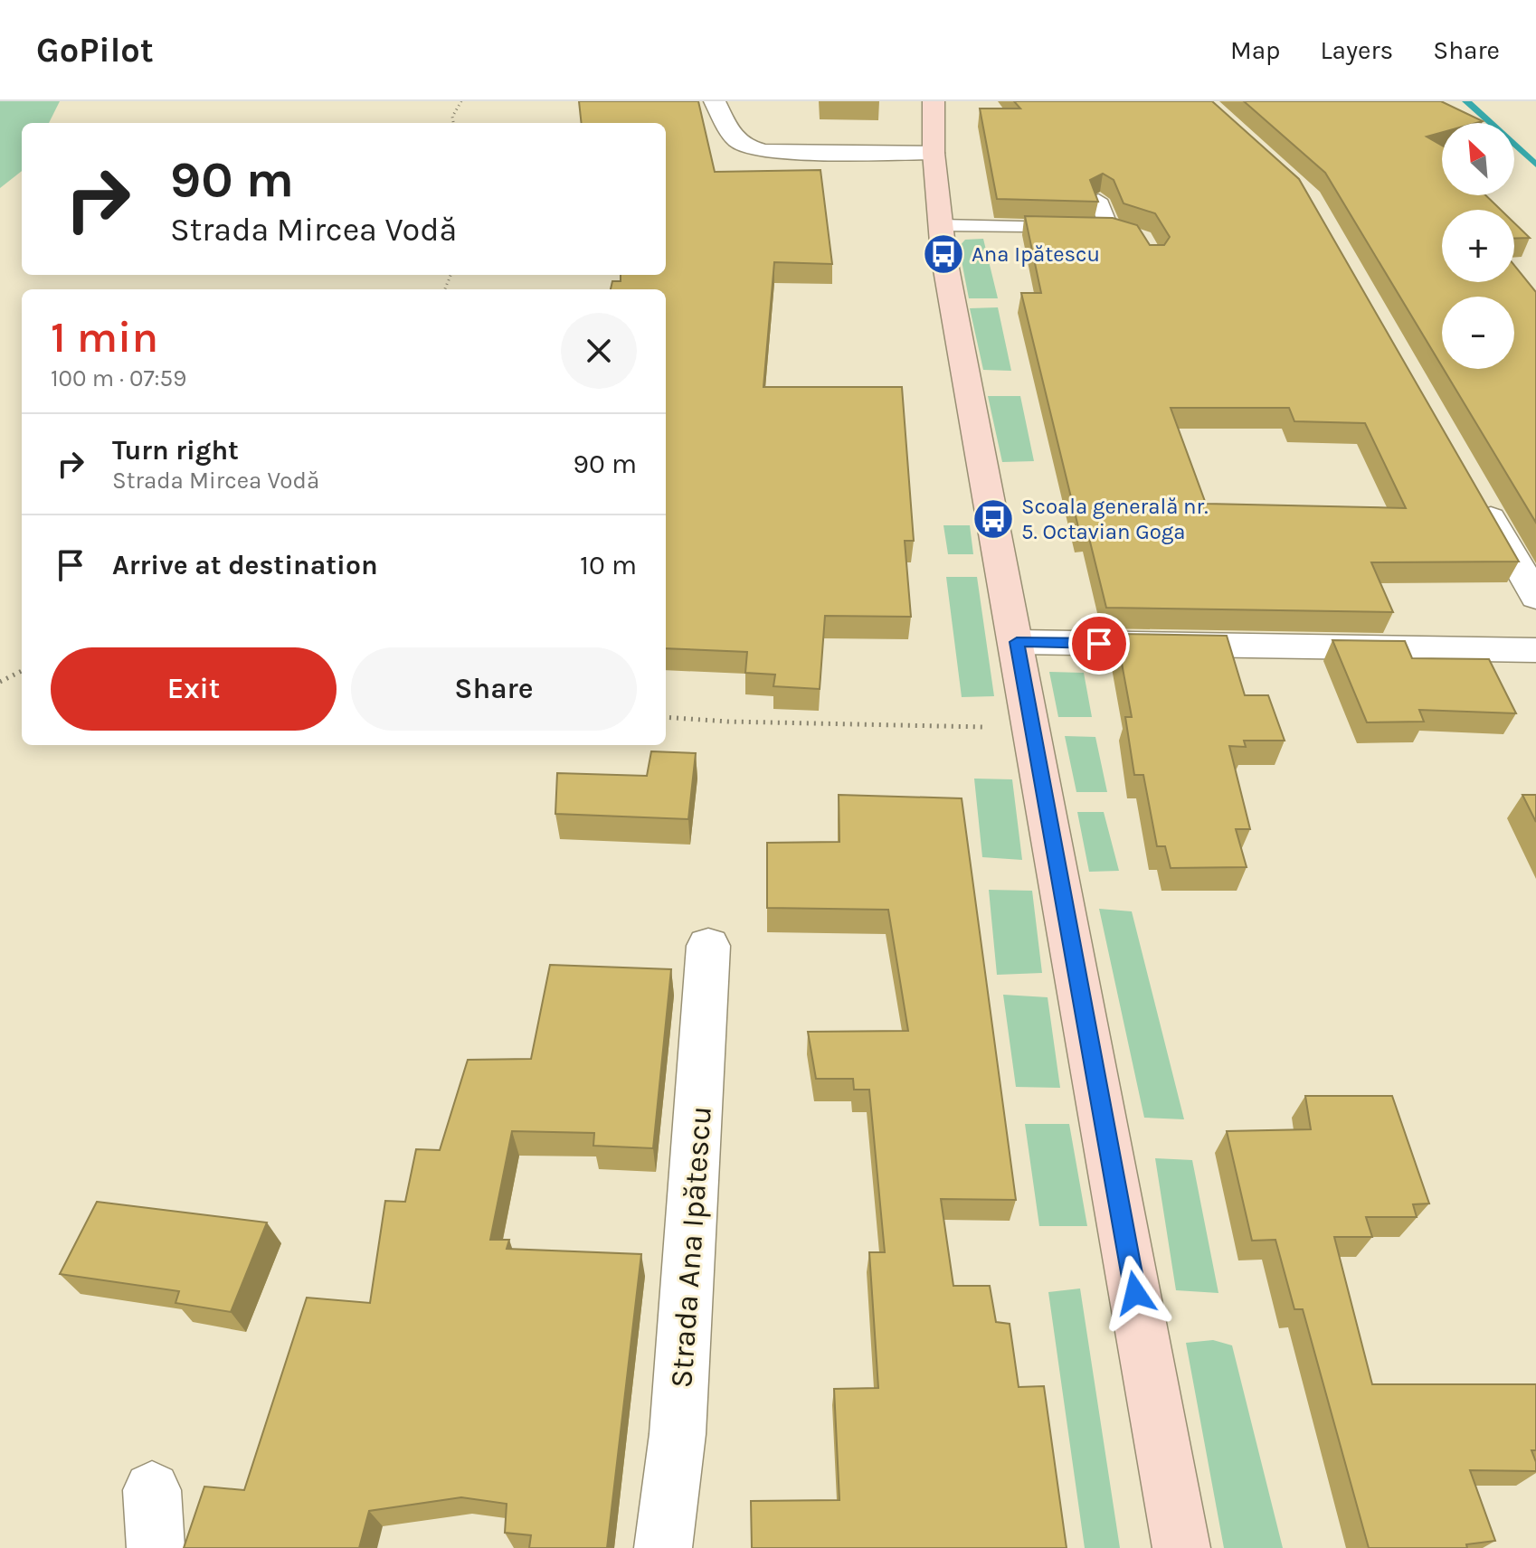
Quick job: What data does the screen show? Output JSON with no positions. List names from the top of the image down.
{
  "streets": {
    "street": ["Strada Ana Ipătescu"]
  },
  "places": {
    "bus stop": ["Ana Ipătescu", "Scoala generală nr. 5. Octavian Goga"]
  },
  "north": "top left",
  "page": {
    "header": "GoPilot",
    "nav": ["Map", "Layers", "Share"],
    "map_buttons": ["+", "−"],
    "turn": ["90 m", "Strada Mircea Vodă"],
    "heading": ["1 min", "100 m · 07:59"],
    "list": [
      {
        "name": "Turn right",
        "note": "Strada Mircea Vodă",
        "value": "90 m"
      },
      {
        "name": "Arrive at destination",
        "value": "10 m"
      }
    ],
    "buttons": ["Exit", "Share"]
  }
}
